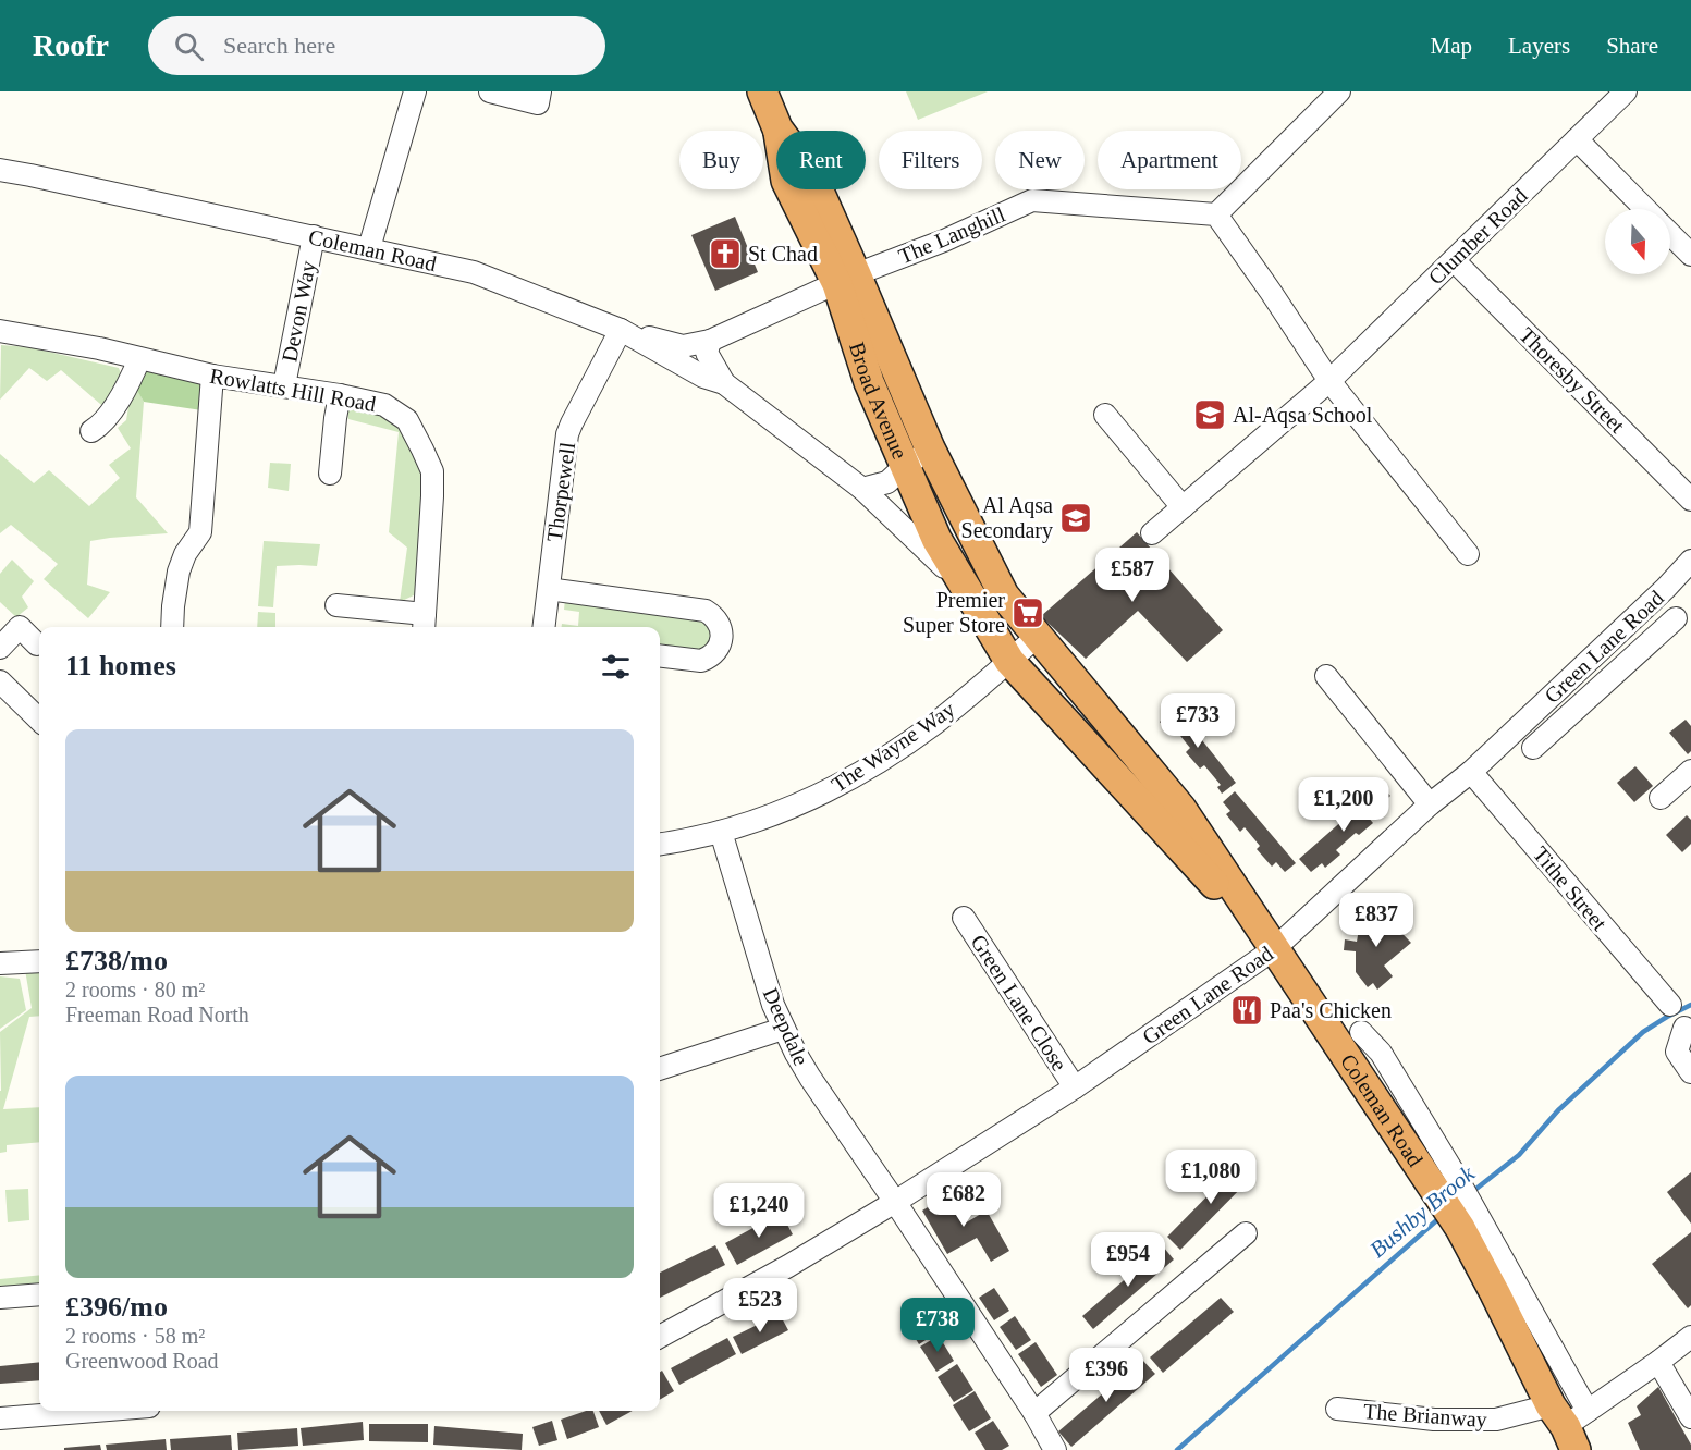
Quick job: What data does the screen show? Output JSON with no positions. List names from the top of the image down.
{
  "streets": {
    "highway": ["Coleman Road", "Broad Avenue"],
    "street": [
      "The Langhill",
      "Clumber Road",
      "Devon Way",
      "Thoresby Street",
      "Rowlatts Hill Road",
      "Thorpewell",
      "Green Lane Road",
      "The Wayne Way",
      "Tithe Street",
      "Green Lane Close",
      "Deepdale",
      "The Brianway"
    ]
  },
  "crossings": [
    ["The Langhill", "Coleman Road"],
    ["The Langhill", "Broad Avenue"],
    ["The Langhill", "Thorpewell"],
    ["Clumber Road", "Thoresby Street"],
    ["Coleman Road", "Devon Way"],
    ["Coleman Road", "Broad Avenue"],
    ["Coleman Road", "Thorpewell"],
    ["Coleman Road", "Green Lane Road"],
    ["Coleman Road", "The Wayne Way"],
    ["Coleman Road", "The Brianway"],
    ["Devon Way", "Rowlatts Hill Road"],
    ["Broad Avenue", "The Wayne Way"],
    ["Green Lane Road", "Tithe Street"],
    ["Green Lane Road", "Green Lane Close"],
    ["Green Lane Road", "Deepdale"],
    ["The Wayne Way", "Deepdale"]
  ],
  "water": ["Bushby Brook"],
  "places": {
    "church": ["St Chad"],
    "school or university": ["Al-Aqsa School", "Al Aqsa Secondary"],
    "supermarket": ["Premier Super Store"],
    "restaurant": ["Paa's Chicken"]
  },
  "north": "bottom",
  "page": {
    "header": "Roofr",
    "search": "Search here",
    "nav": ["Map", "Layers", "Share"],
    "chip": [
      "Buy",
      "Rent",
      "Filters",
      "New",
      "Apartment"
    ],
    "price": [
      "£587",
      "£733",
      "£1,200",
      "£837",
      "£1,080",
      "£682",
      "£1,240",
      "£954",
      "£523",
      "£738",
      "£396"
    ],
    "heading": "11 homes",
    "list": [
      {
        "name": "£738/mo",
        "note": "2 rooms · 80 m² · Freeman Road North"
      },
      {
        "name": "£396/mo",
        "note": "2 rooms · 58 m² · Greenwood Road"
      }
    ]
  }
}
